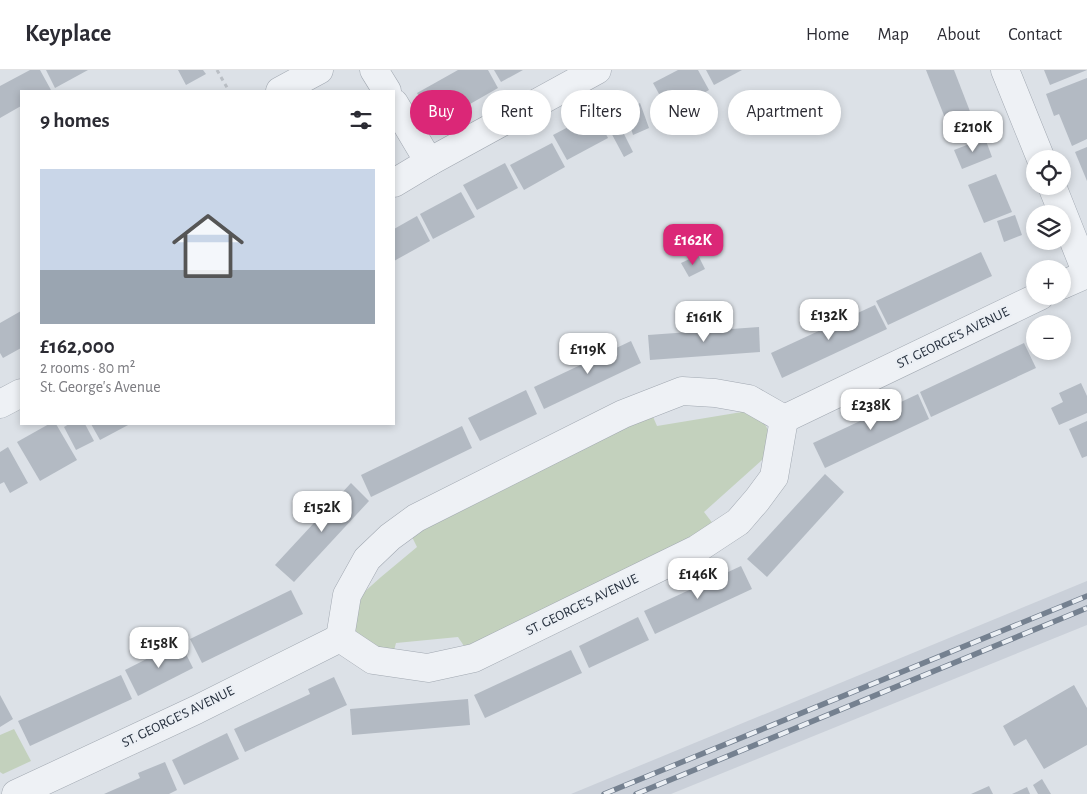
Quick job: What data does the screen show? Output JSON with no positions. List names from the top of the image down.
{
  "streets": {
    "street": ["ST. GEORGE'S AVENUE"]
  },
  "page": {
    "header": "Keyplace",
    "nav": [
      "Home",
      "Map",
      "About",
      "Contact"
    ],
    "chip": [
      "Buy",
      "Rent",
      "Filters",
      "New",
      "Apartment"
    ],
    "heading": "9 homes",
    "price": [
      "£210K",
      "£162K",
      "£132K",
      "£161K",
      "£119K",
      "£238K",
      "£152K",
      "£146K",
      "£158K"
    ],
    "map_buttons": ["+", "−"],
    "list": [
      {
        "name": "£162,000",
        "note": "2 rooms · 80 m² · St. George's Avenue"
      }
    ]
  }
}
